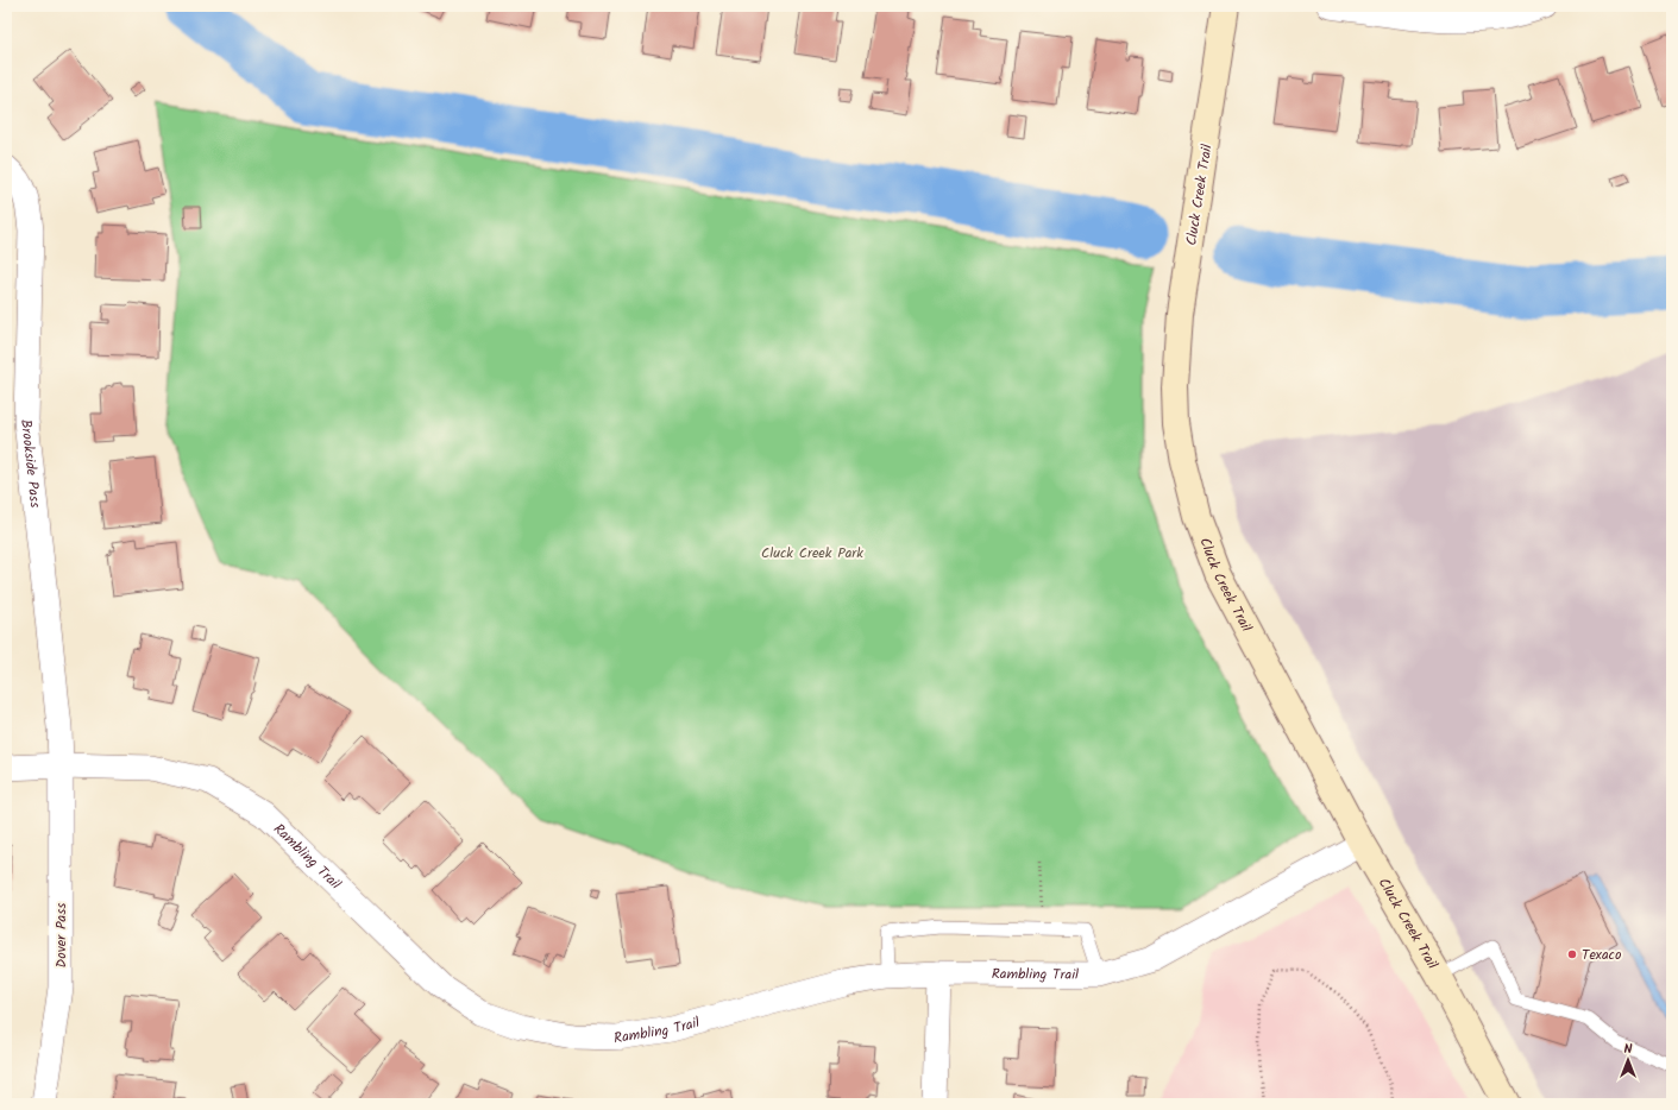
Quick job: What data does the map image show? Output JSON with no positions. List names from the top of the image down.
{
  "streets": {
    "street": [
      "Cluck Creek Trail",
      "Brookside Pass",
      "Rambling Trail",
      "Dover Pass"
    ]
  },
  "crossings": [
    ["Cluck Creek Trail", "Rambling Trail"],
    ["Brookside Pass", "Rambling Trail"],
    ["Brookside Pass", "Dover Pass"],
    ["Rambling Trail", "Dover Pass"]
  ],
  "parks": ["Cluck Creek Park"],
  "places": ["Texaco"],
  "north": "top"
}
